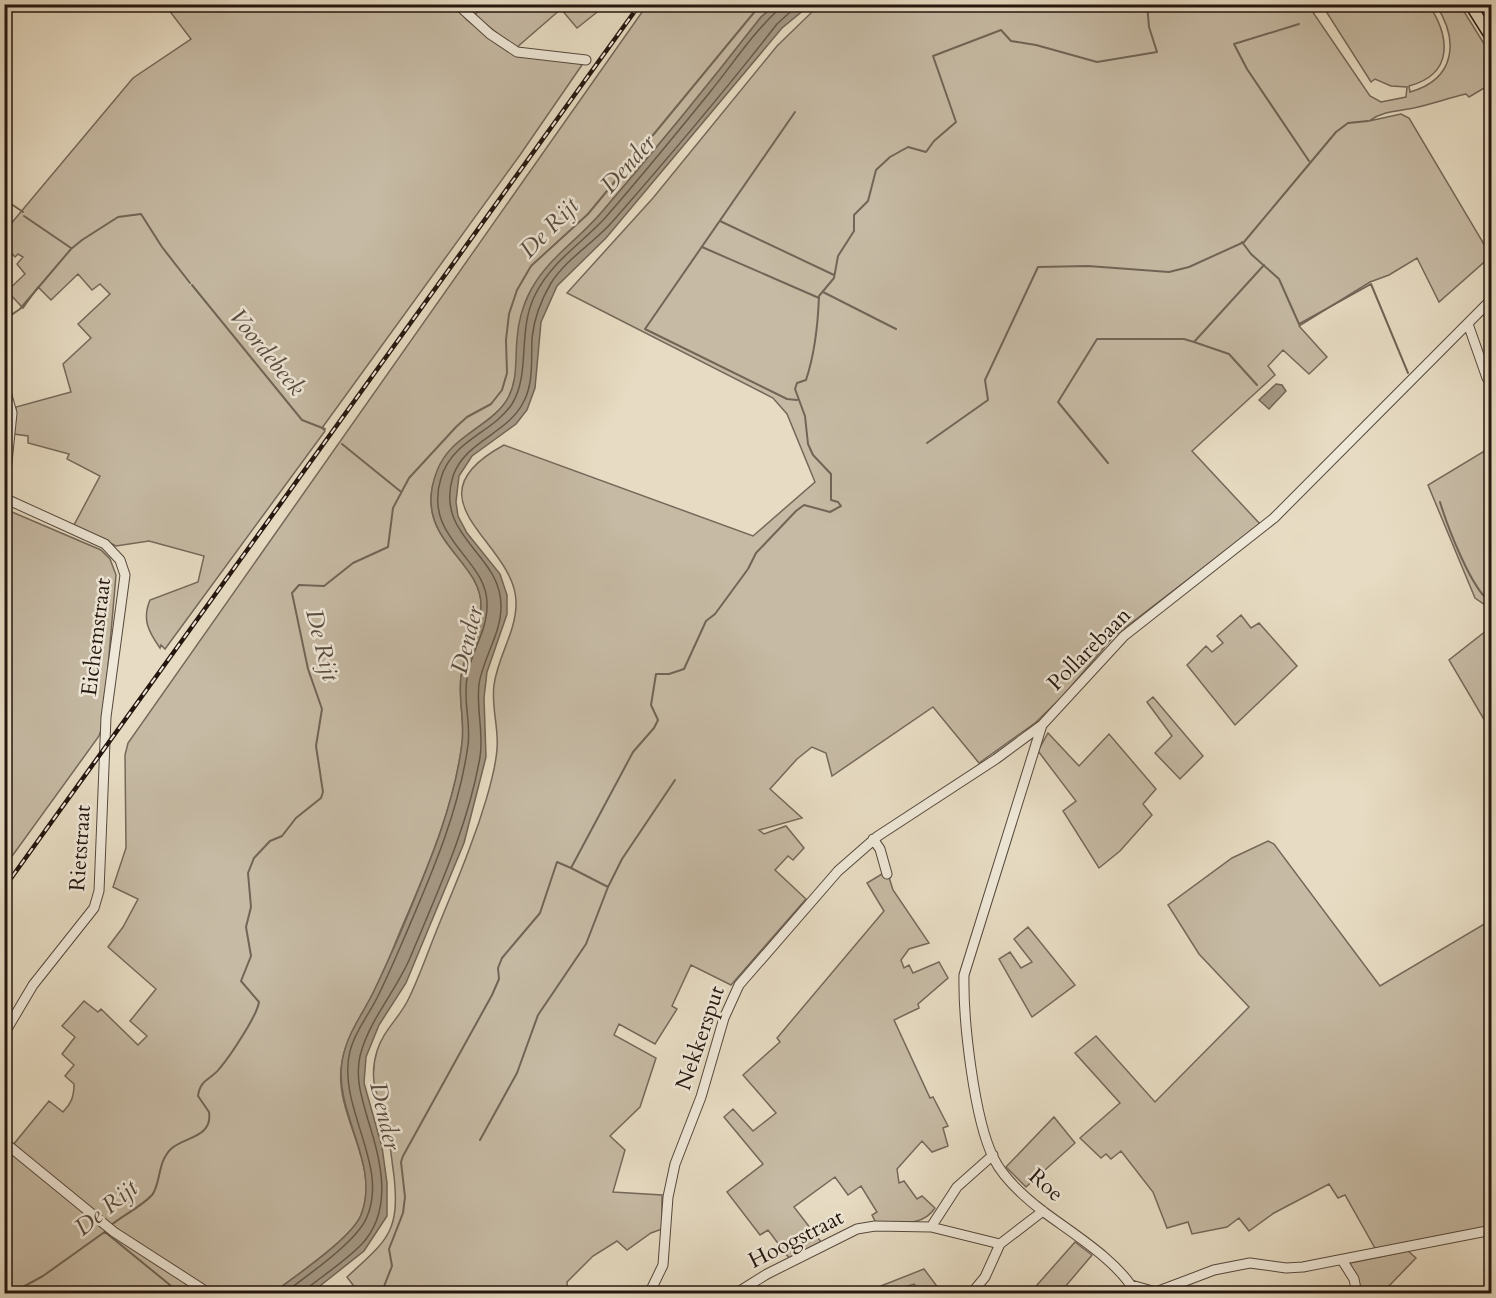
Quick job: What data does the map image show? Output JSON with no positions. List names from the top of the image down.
{
  "streets": {
    "street": [
      "Eichemstraat",
      "Pollarebaan",
      "Rietstraat",
      "Nekkersput",
      "Roe",
      "Hoogstraat"
    ]
  },
  "crossings": [
    ["Eichemstraat", "Rietstraat"],
    ["Pollarebaan", "Nekkersput"],
    ["Pollarebaan", "Roe"]
  ],
  "water": ["Dender", "De Rijt", "Voordebeek"]
}
